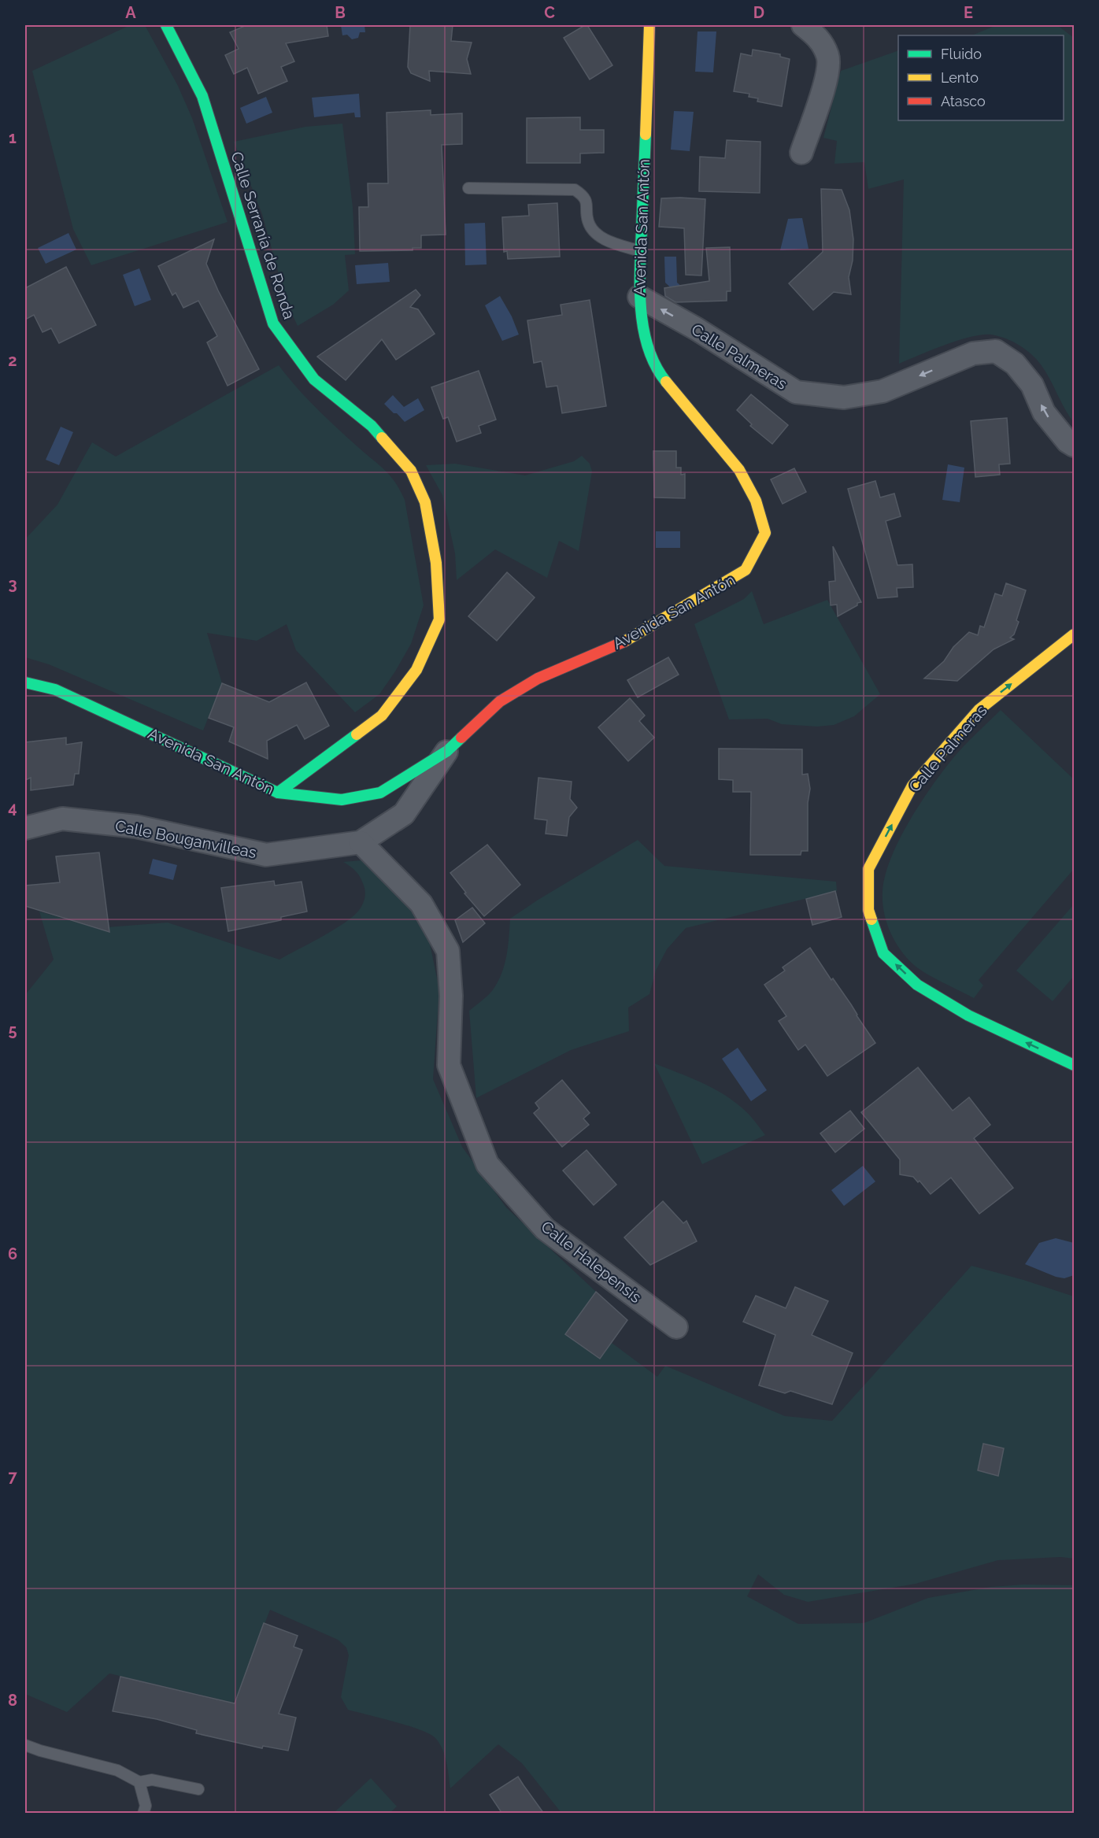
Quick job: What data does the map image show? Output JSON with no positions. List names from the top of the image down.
{
  "streets": {
    "street": [
      "Avenida San Antón",
      "Calle Serranía de Ronda",
      "Calle Palmeras",
      "Calle Bouganvilleas",
      "Calle Halepensis"
    ]
  },
  "crossings": [
    ["Avenida San Antón", "Calle Serranía de Ronda"],
    ["Avenida San Antón", "Calle Palmeras"],
    ["Avenida San Antón", "Calle Bouganvilleas"],
    ["Calle Bouganvilleas", "Calle Halepensis"]
  ],
  "legend": ["Fluido", "Lento", "Atasco"],
  "grid": {
    "columns": [
      "A",
      "B",
      "C",
      "D",
      "E"
    ],
    "rows": [
      "1",
      "2",
      "3",
      "4",
      "5",
      "6",
      "7",
      "8"
    ]
  }
}
